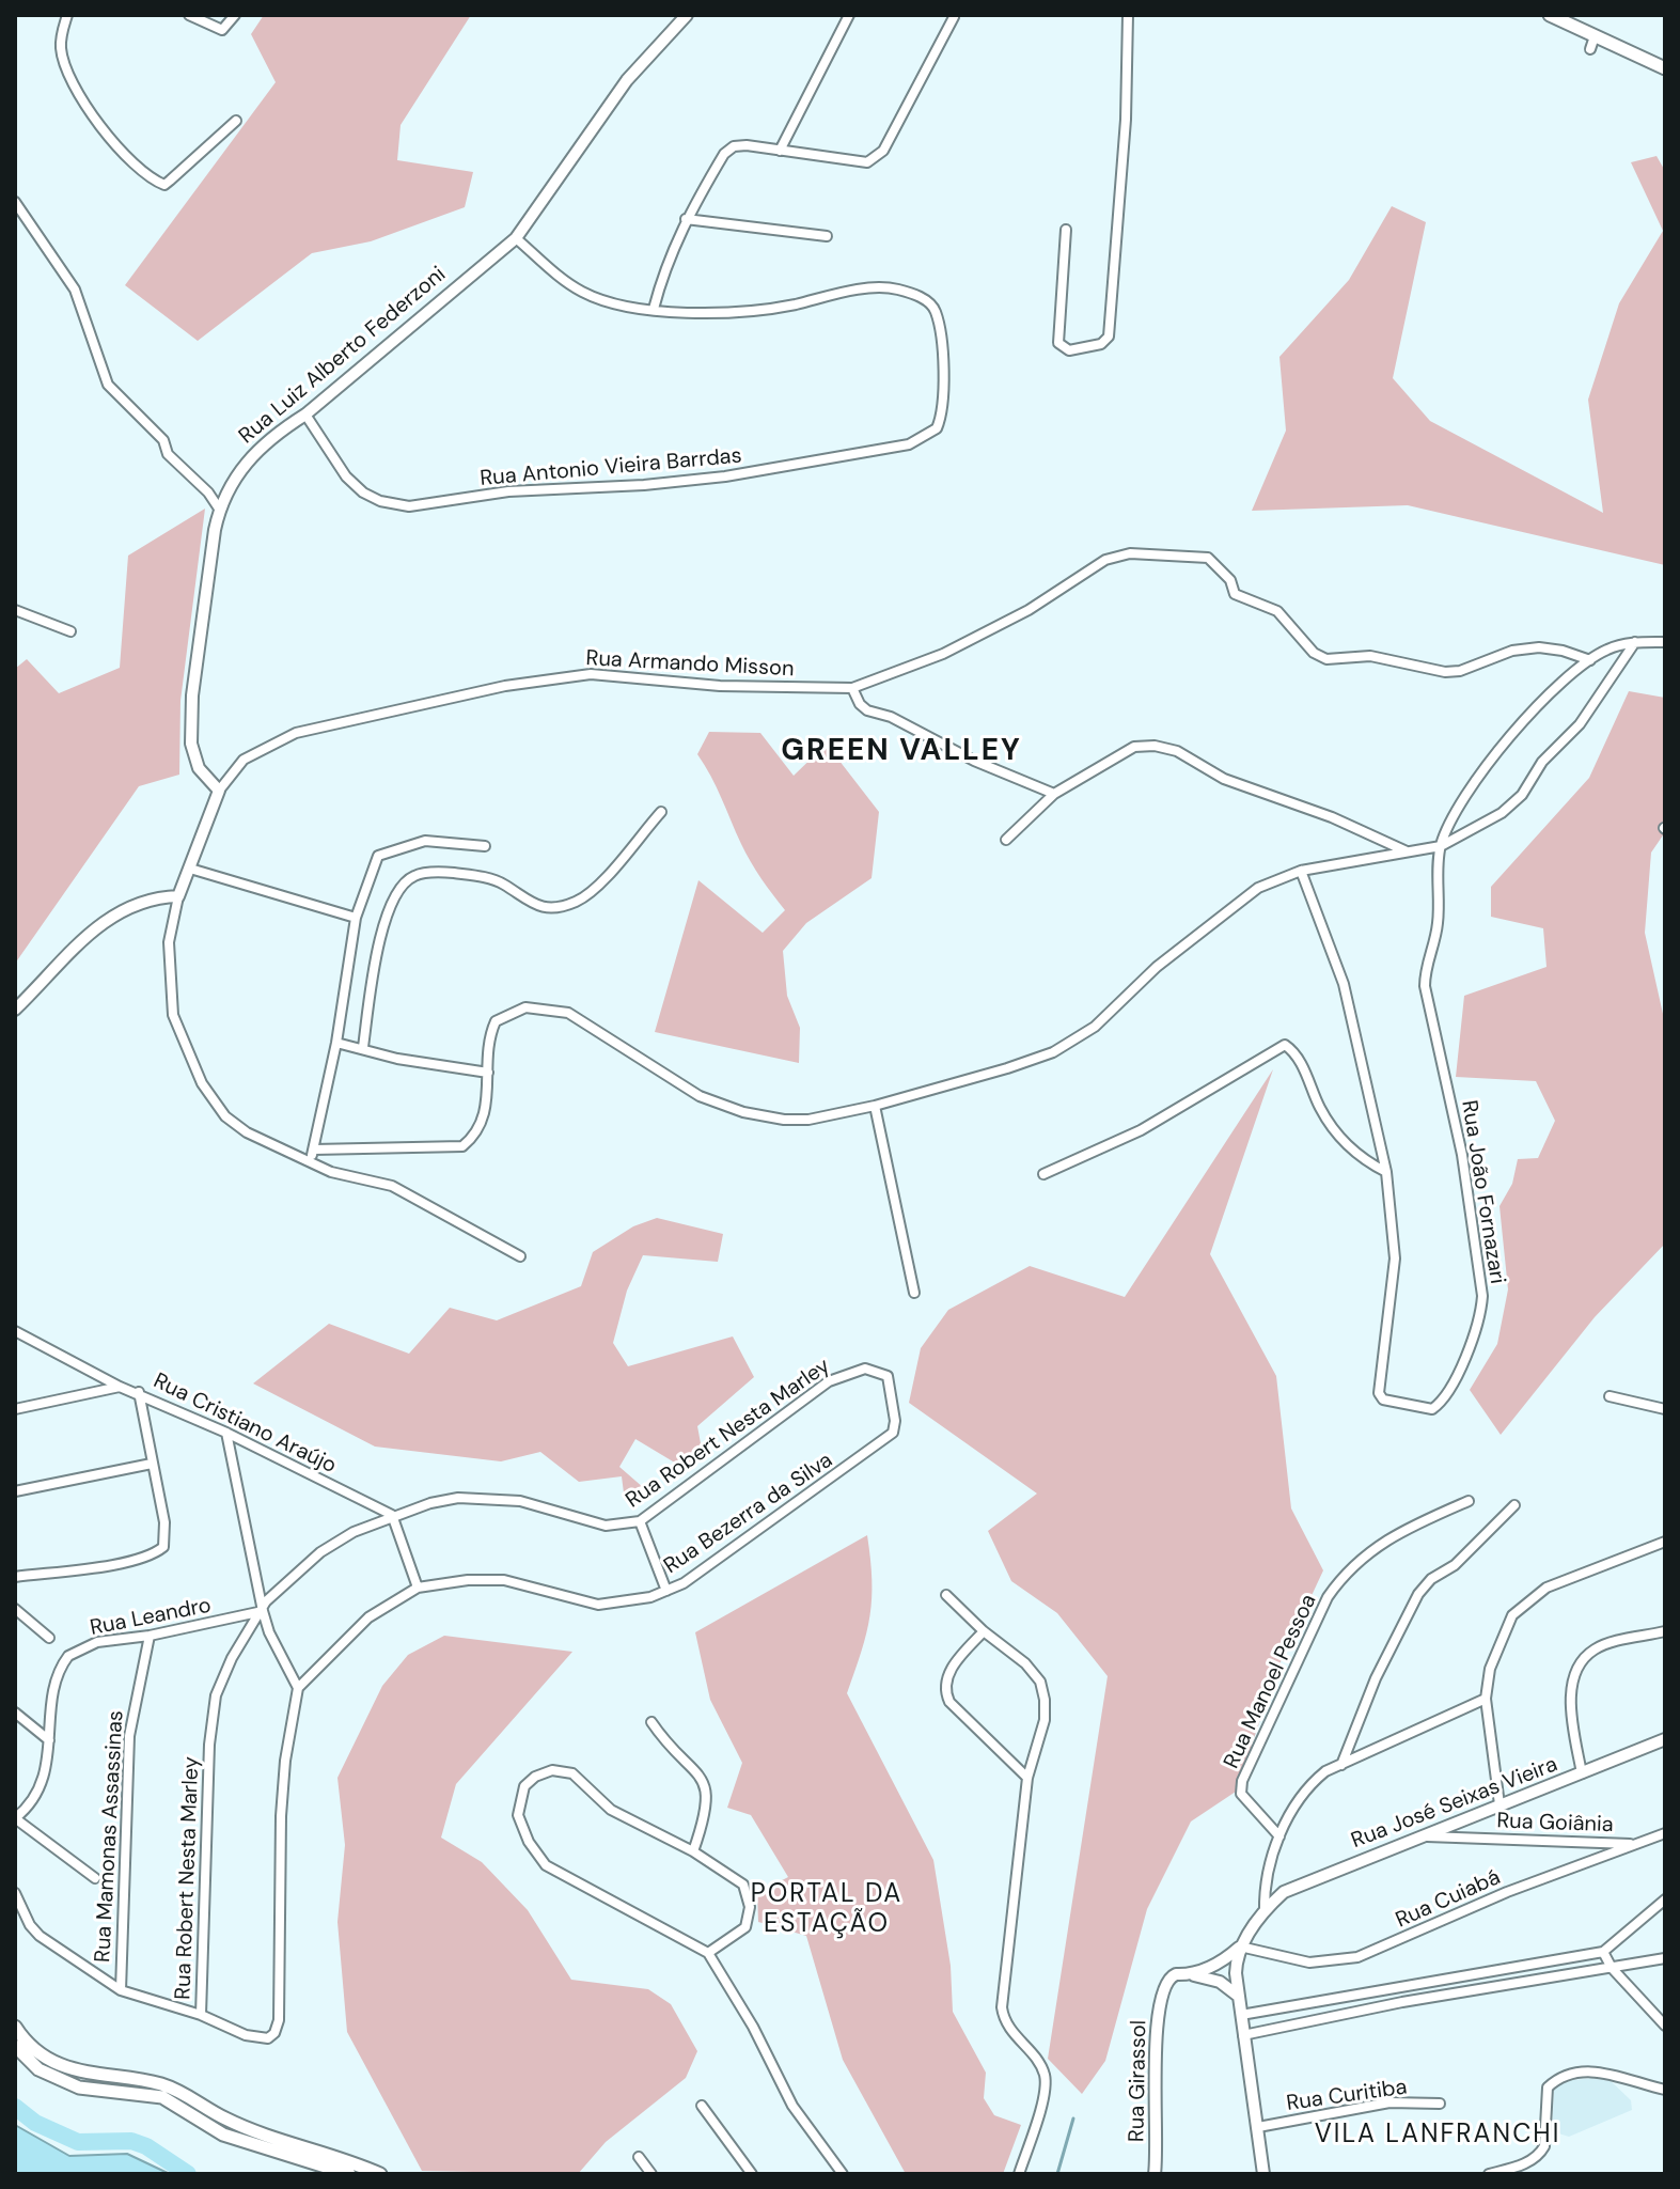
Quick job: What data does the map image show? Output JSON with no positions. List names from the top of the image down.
{
  "streets": {
    "street": [
      "Rua Luiz Alberto Federzoni",
      "Rua Antonio Vieira Barrdas",
      "Rua Armando Misson",
      "Rua João Fornazari",
      "Rua Cristiano Araújo",
      "Rua Robert Nesta Marley",
      "Rua Bezerra da Silva",
      "Rua Leandro",
      "Rua Manoel Pessoa",
      "Rua José Seixas Vieira",
      "Rua Goiânia",
      "Rua Mamonas Assassinas",
      "Rua Cuiabá",
      "Rua Girassol",
      "Rua Curitiba"
    ]
  },
  "crossings": [
    ["Rua Luiz Alberto Federzoni", "Rua Antonio Vieira Barrdas"],
    ["Rua Luiz Alberto Federzoni", "Rua Armando Misson"],
    ["Rua Cristiano Araújo", "Rua Robert Nesta Marley"],
    ["Rua Robert Nesta Marley", "Rua Bezerra da Silva"],
    ["Rua Robert Nesta Marley", "Rua Leandro"],
    ["Rua Leandro", "Rua Mamonas Assassinas"],
    ["Rua José Seixas Vieira", "Rua Goiânia"],
    ["Rua José Seixas Vieira", "Rua Cuiabá"],
    ["Rua José Seixas Vieira", "Rua Girassol"],
    ["Rua Goiânia", "Rua Cuiabá"],
    ["Rua Cuiabá", "Rua Girassol"]
  ],
  "districts": ["GREEN VALLEY", "PORTAL DA ESTAÇÃO", "VILA LANFRANCHI"]
}
